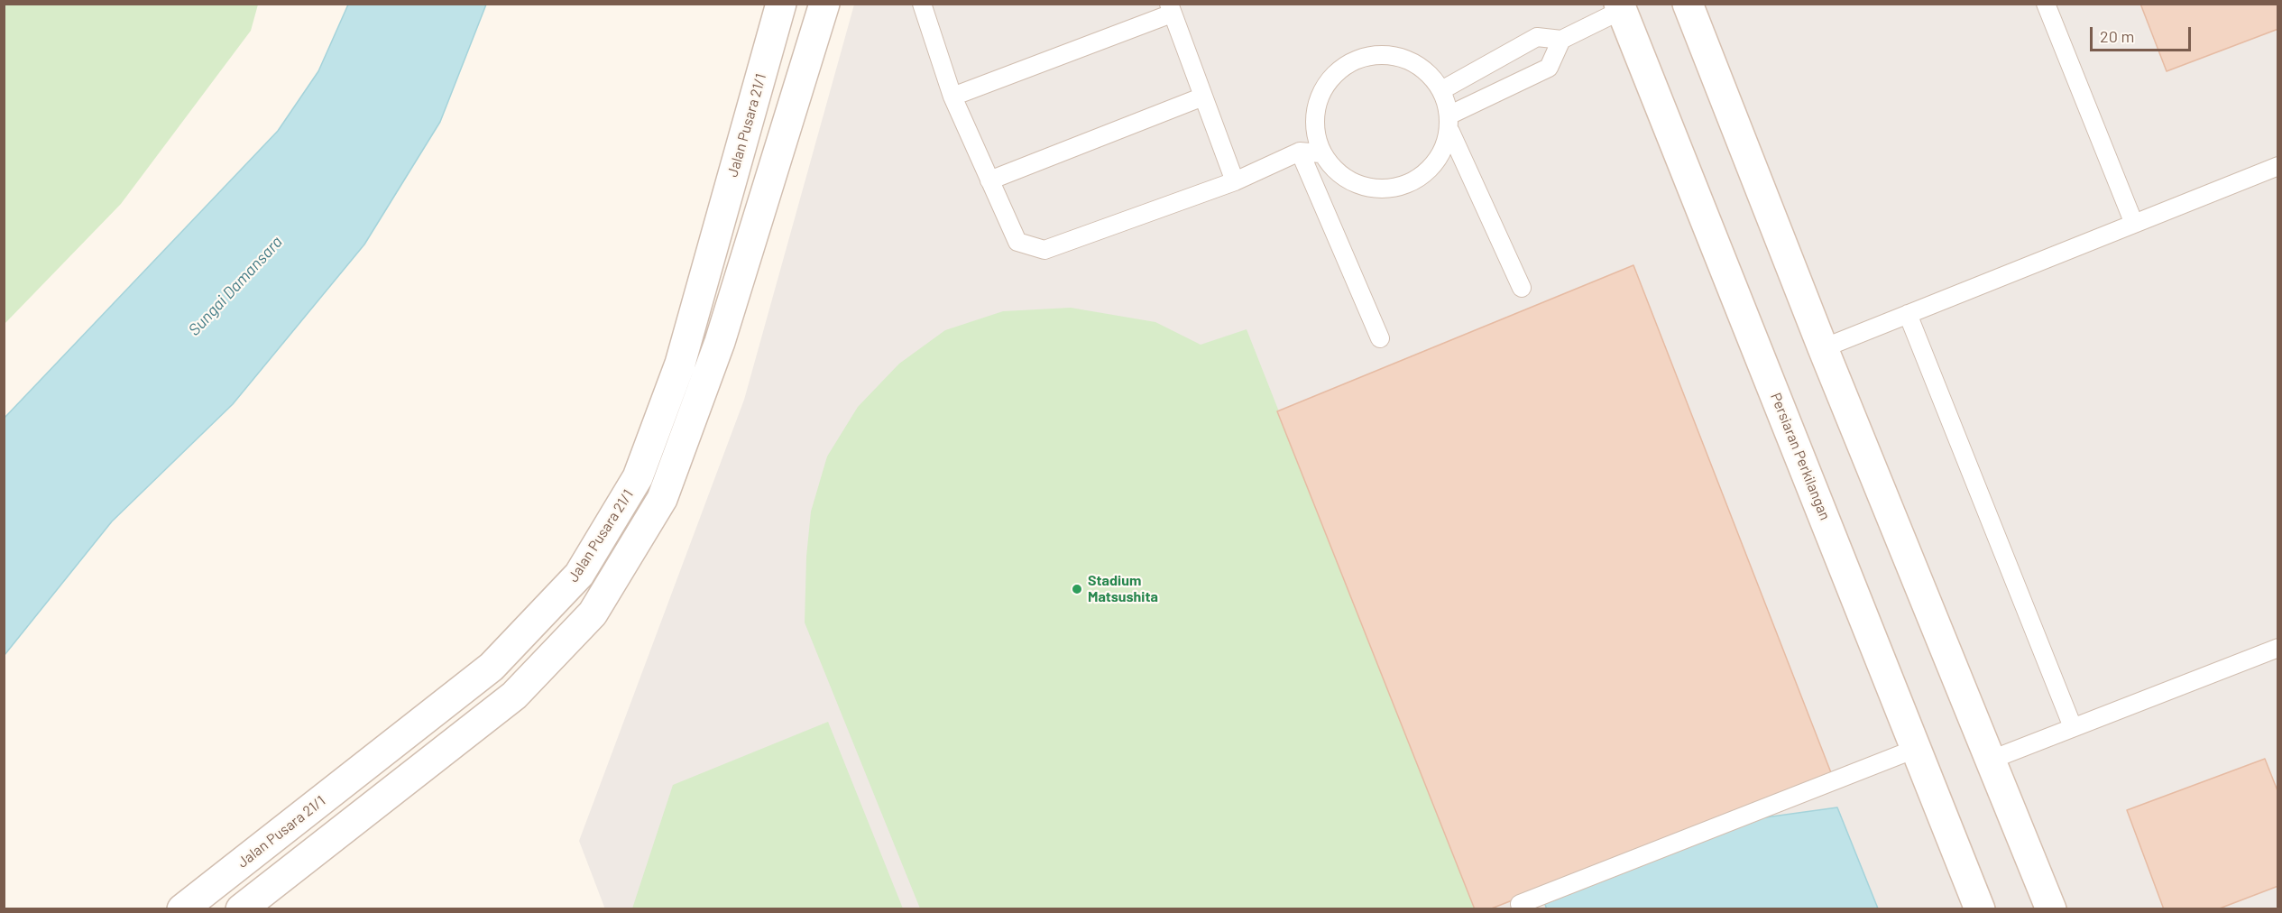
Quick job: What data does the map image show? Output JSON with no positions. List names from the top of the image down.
{
  "streets": {
    "street": ["Jalan Pusara 21/1", "Persiaran Perkilangan"]
  },
  "water": ["Sungai Damansara"],
  "places": ["Stadium Matsushita"],
  "scale_bar": "20 m"
}
